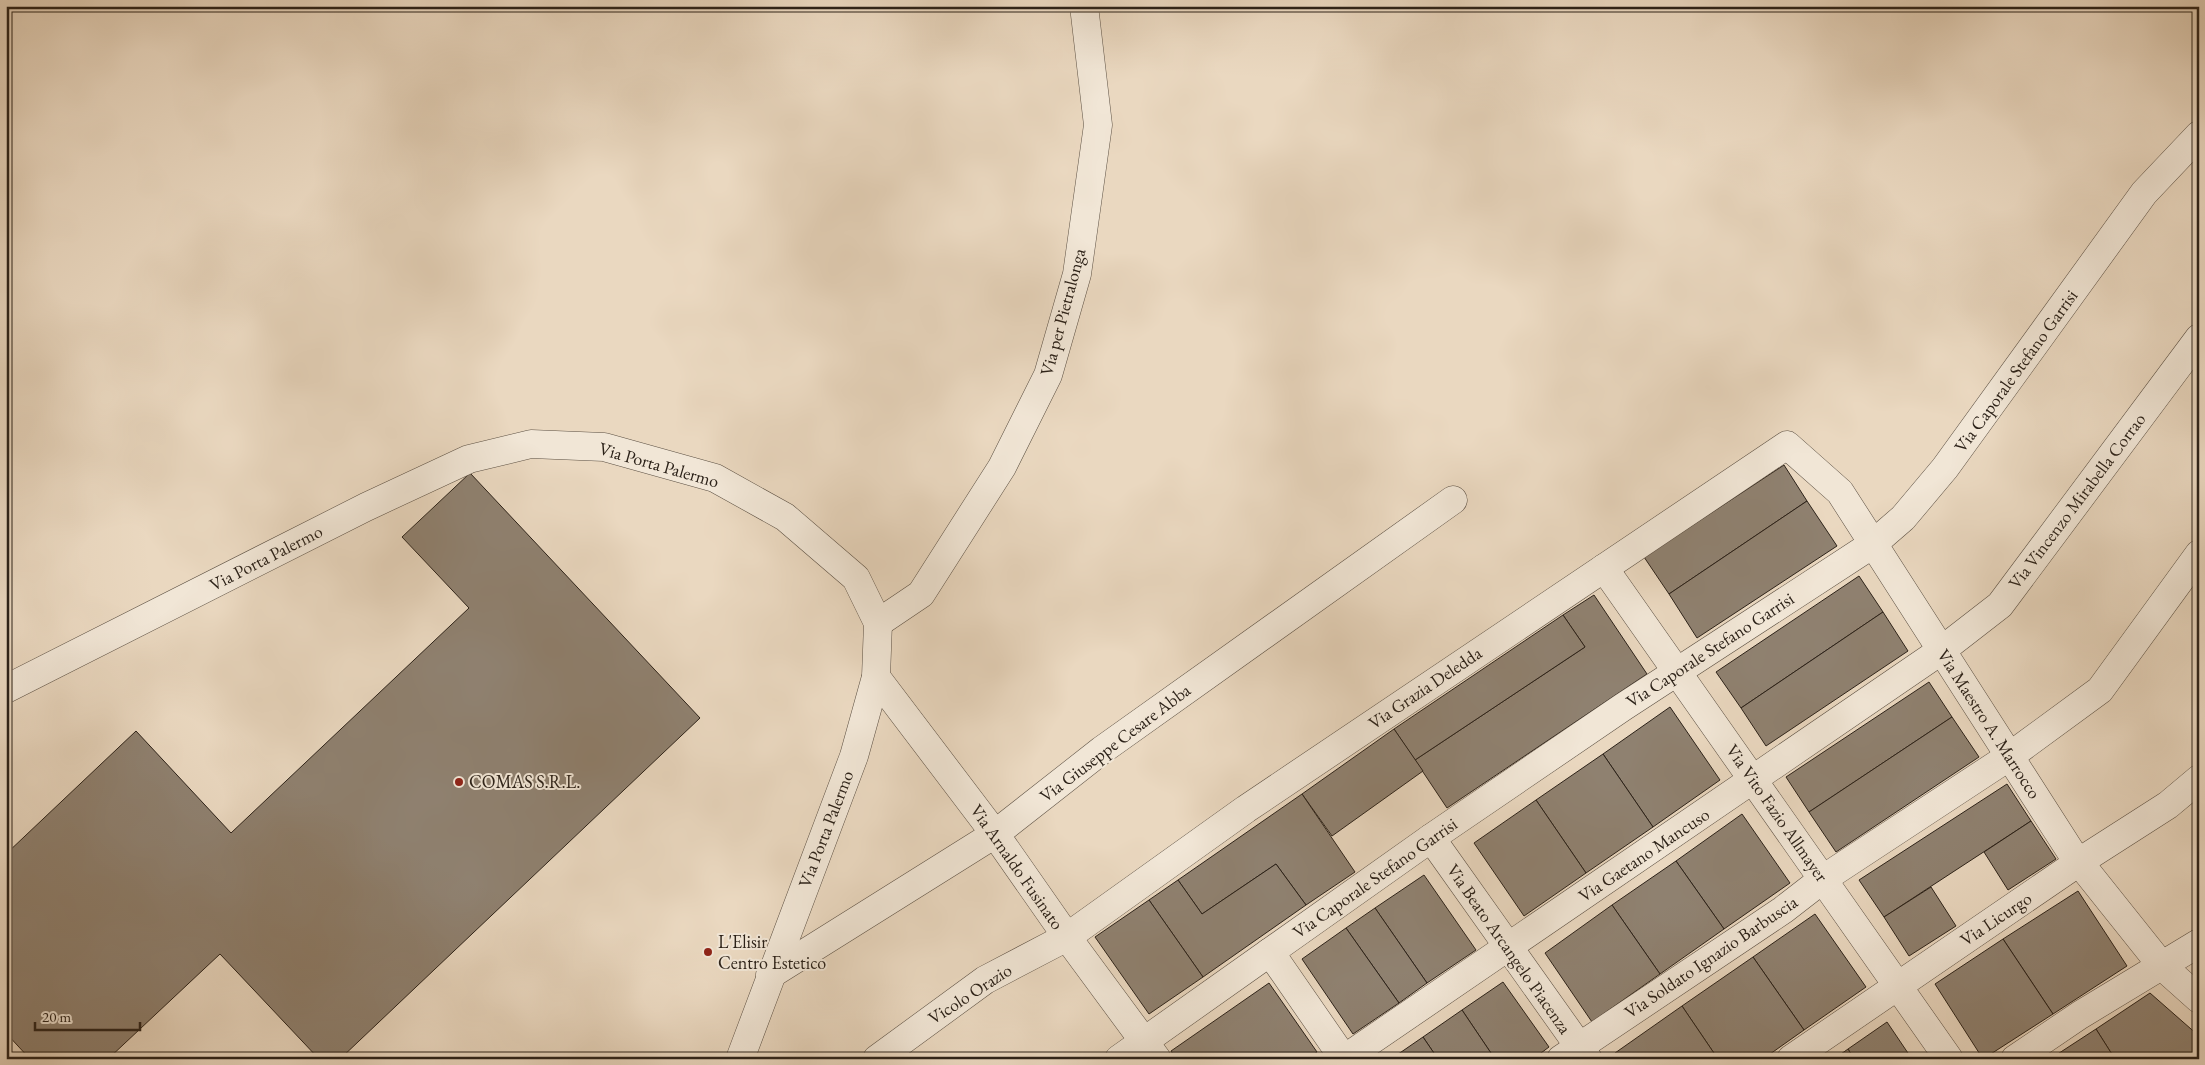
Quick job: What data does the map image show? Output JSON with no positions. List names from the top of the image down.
{
  "streets": {
    "street": [
      "Via per Pietralonga",
      "Via Caporale Stefano Garrisi",
      "Via Porta Palermo",
      "Via Vincenzo Mirabella Corrao",
      "Via Grazia Deledda",
      "Via Maestro A. Marrocco",
      "Via Giuseppe Cesare Abba",
      "Via Vito Fazio Allmayer",
      "Via Gaetano Mancuso",
      "Via Arnaldo Fusinato",
      "Via Licurgo",
      "Via Beato Arcangelo Piacenza",
      "Via Soldato Ignazio Barbuscia",
      "Vicolo Orazio"
    ]
  },
  "crossings": [
    ["Via per Pietralonga", "Via Porta Palermo"],
    ["Via Caporale Stefano Garrisi", "Via Maestro A. Marrocco"],
    ["Via Caporale Stefano Garrisi", "Via Vito Fazio Allmayer"],
    ["Via Caporale Stefano Garrisi", "Via Arnaldo Fusinato"],
    ["Via Caporale Stefano Garrisi", "Via Beato Arcangelo Piacenza"],
    ["Via Porta Palermo", "Via Giuseppe Cesare Abba"],
    ["Via Porta Palermo", "Via Arnaldo Fusinato"],
    ["Via Vincenzo Mirabella Corrao", "Via Maestro A. Marrocco"],
    ["Via Vincenzo Mirabella Corrao", "Via Gaetano Mancuso"],
    ["Via Grazia Deledda", "Via Maestro A. Marrocco"],
    ["Via Grazia Deledda", "Via Vito Fazio Allmayer"],
    ["Via Grazia Deledda", "Via Arnaldo Fusinato"],
    ["Via Grazia Deledda", "Vicolo Orazio"],
    ["Via Maestro A. Marrocco", "Via Gaetano Mancuso"],
    ["Via Maestro A. Marrocco", "Via Licurgo"],
    ["Via Maestro A. Marrocco", "Via Soldato Ignazio Barbuscia"],
    ["Via Giuseppe Cesare Abba", "Via Arnaldo Fusinato"],
    ["Via Vito Fazio Allmayer", "Via Gaetano Mancuso"],
    ["Via Vito Fazio Allmayer", "Via Licurgo"],
    ["Via Vito Fazio Allmayer", "Via Soldato Ignazio Barbuscia"],
    ["Via Gaetano Mancuso", "Via Beato Arcangelo Piacenza"],
    ["Via Arnaldo Fusinato", "Vicolo Orazio"],
    ["Via Beato Arcangelo Piacenza", "Via Soldato Ignazio Barbuscia"]
  ],
  "places": ["COMAS S.R.L.", "L'Elisir Centro Estetico"],
  "scale_bar": "20 m"
}
